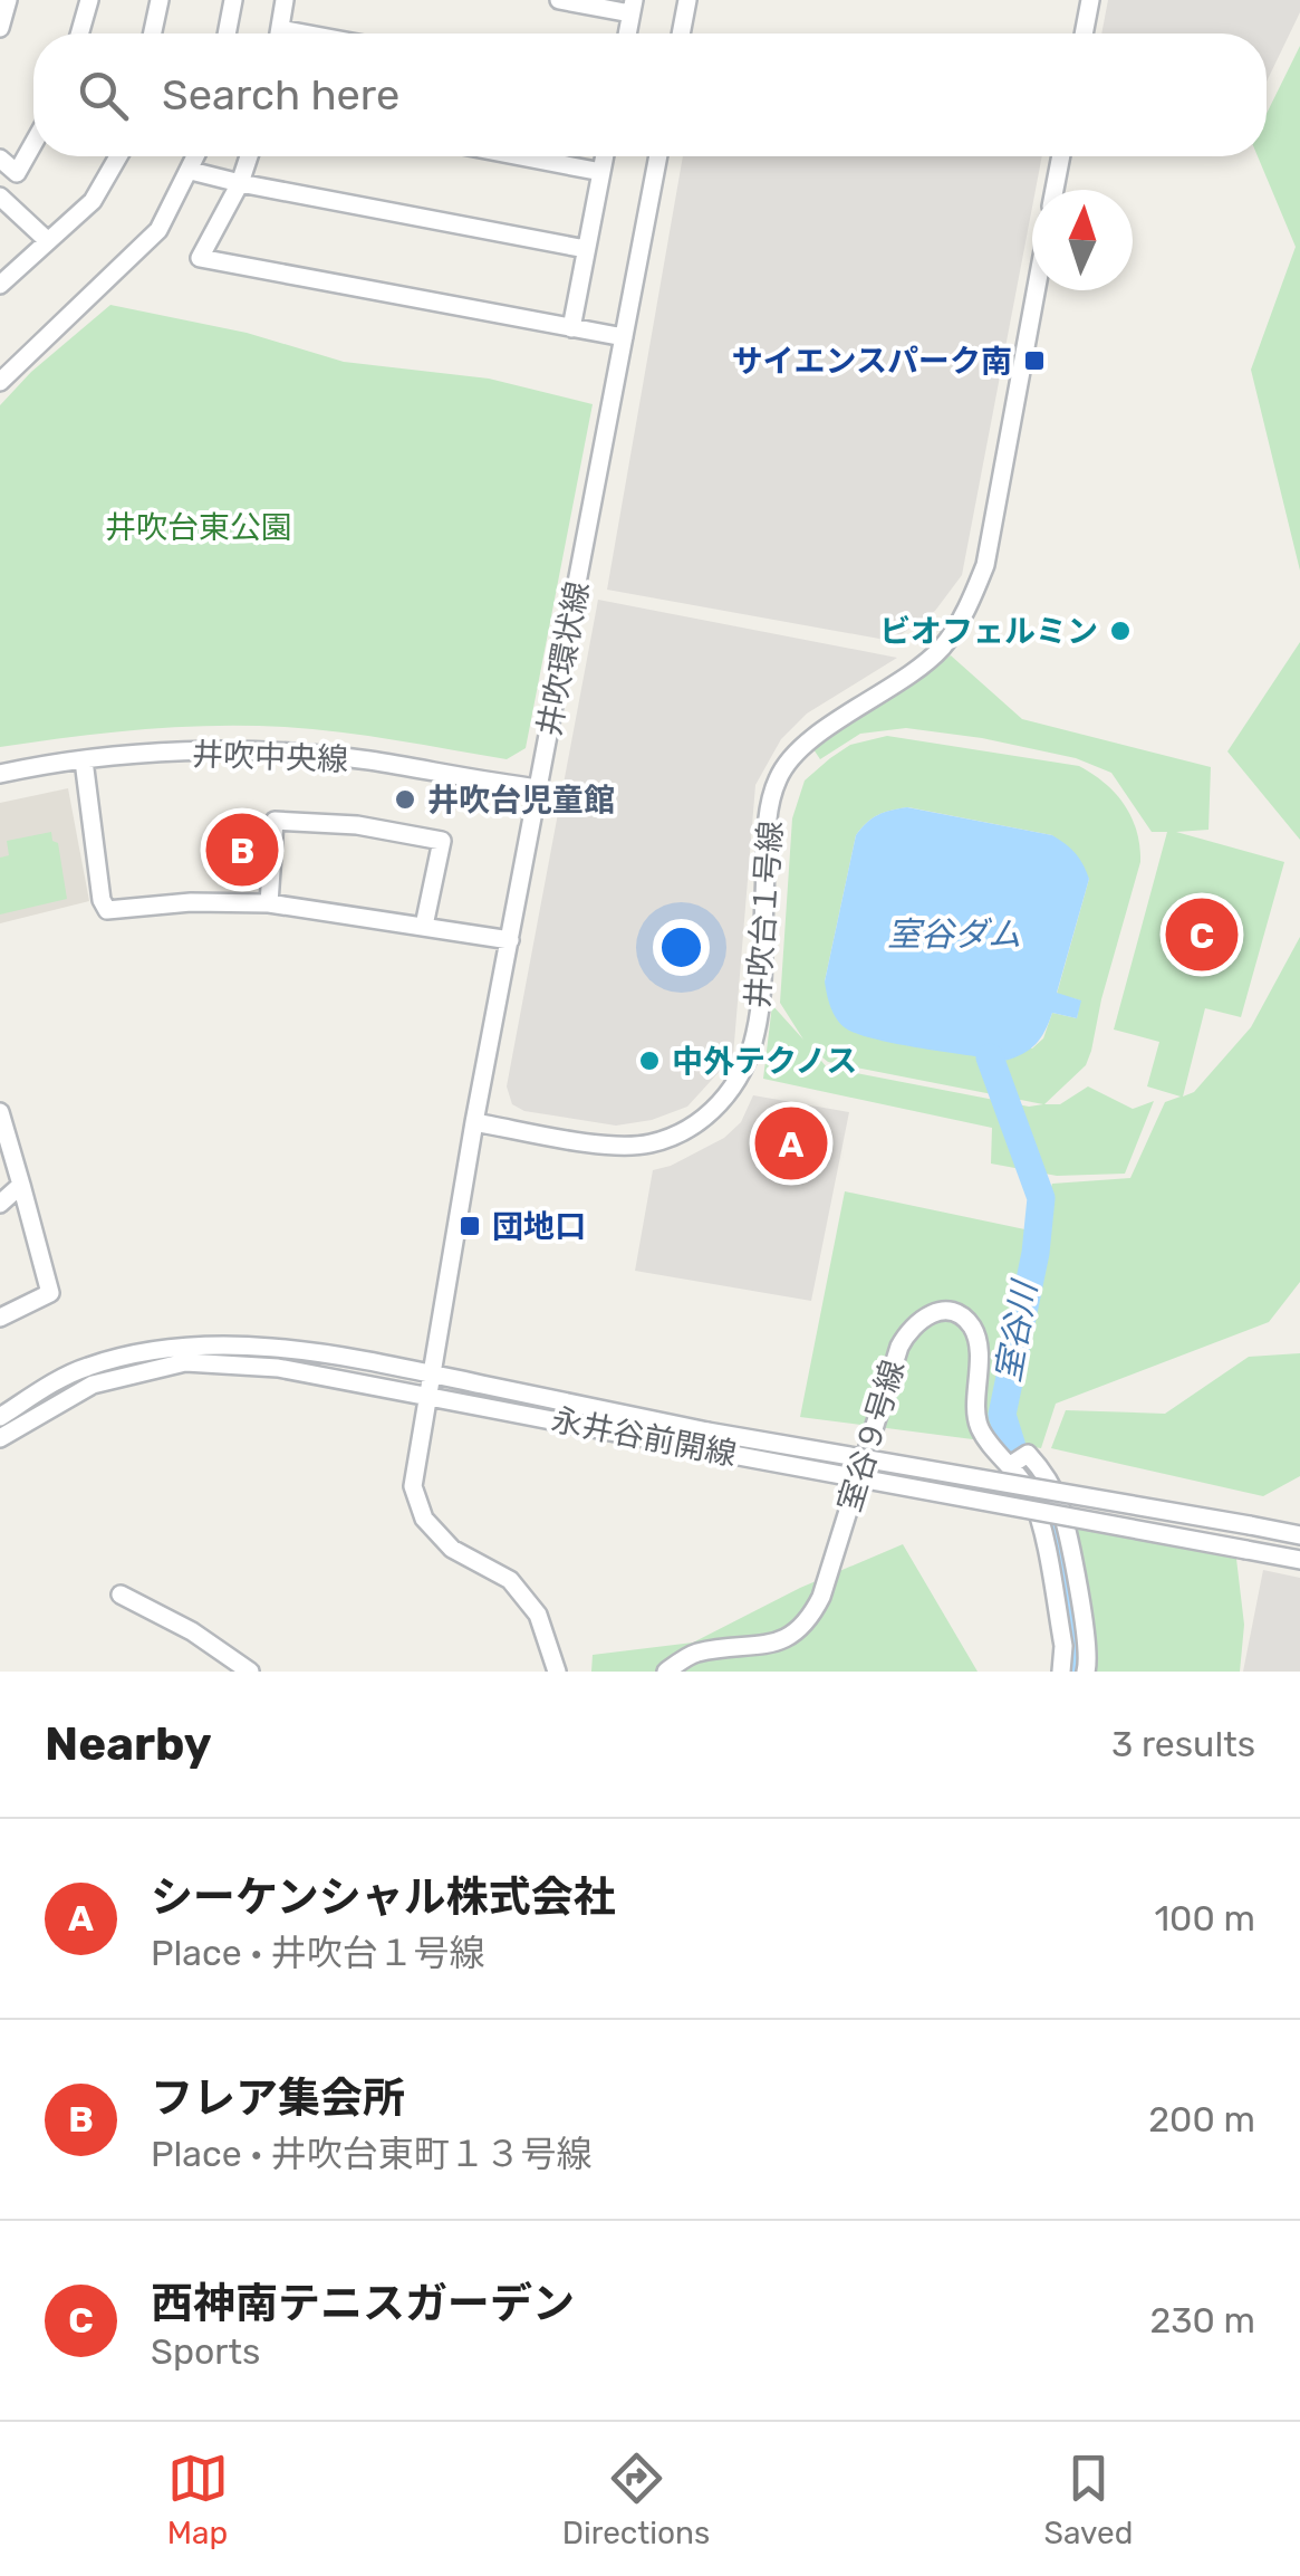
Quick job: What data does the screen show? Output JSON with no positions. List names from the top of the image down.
{
  "streets": {
    "street": [
      "井吹環状線",
      "井吹中央線",
      "井吹台１号線",
      "室谷９号線",
      "永井谷前開線"
    ]
  },
  "crossings": [
    ["井吹環状線", "井吹中央線"],
    ["井吹環状線", "井吹台１号線"],
    ["井吹環状線", "永井谷前開線"]
  ],
  "water": ["室谷ダム", "室谷川"],
  "parks": ["井吹台東公園"],
  "places": {
    "transit": ["サイエンスパーク南", "団地口"],
    "other": ["ビオフェルミン", "井吹台児童館", "中外テクノス"]
  },
  "north": "top",
  "page": {
    "search": "Search here",
    "pins": ["B", "C", "A"],
    "heading": ["Nearby", "3 results"],
    "list": [
      {
        "mark": "A",
        "name": "シーケンシャル株式会社",
        "note": "Place · 井吹台１号線",
        "value": "100 m"
      },
      {
        "mark": "B",
        "name": "フレア集会所",
        "note": "Place · 井吹台東町１３号線",
        "value": "200 m"
      },
      {
        "mark": "C",
        "name": "西神南テニスガーデン",
        "note": "Sports",
        "value": "230 m"
      }
    ],
    "nav": ["Map", "Directions", "Saved"]
  }
}
